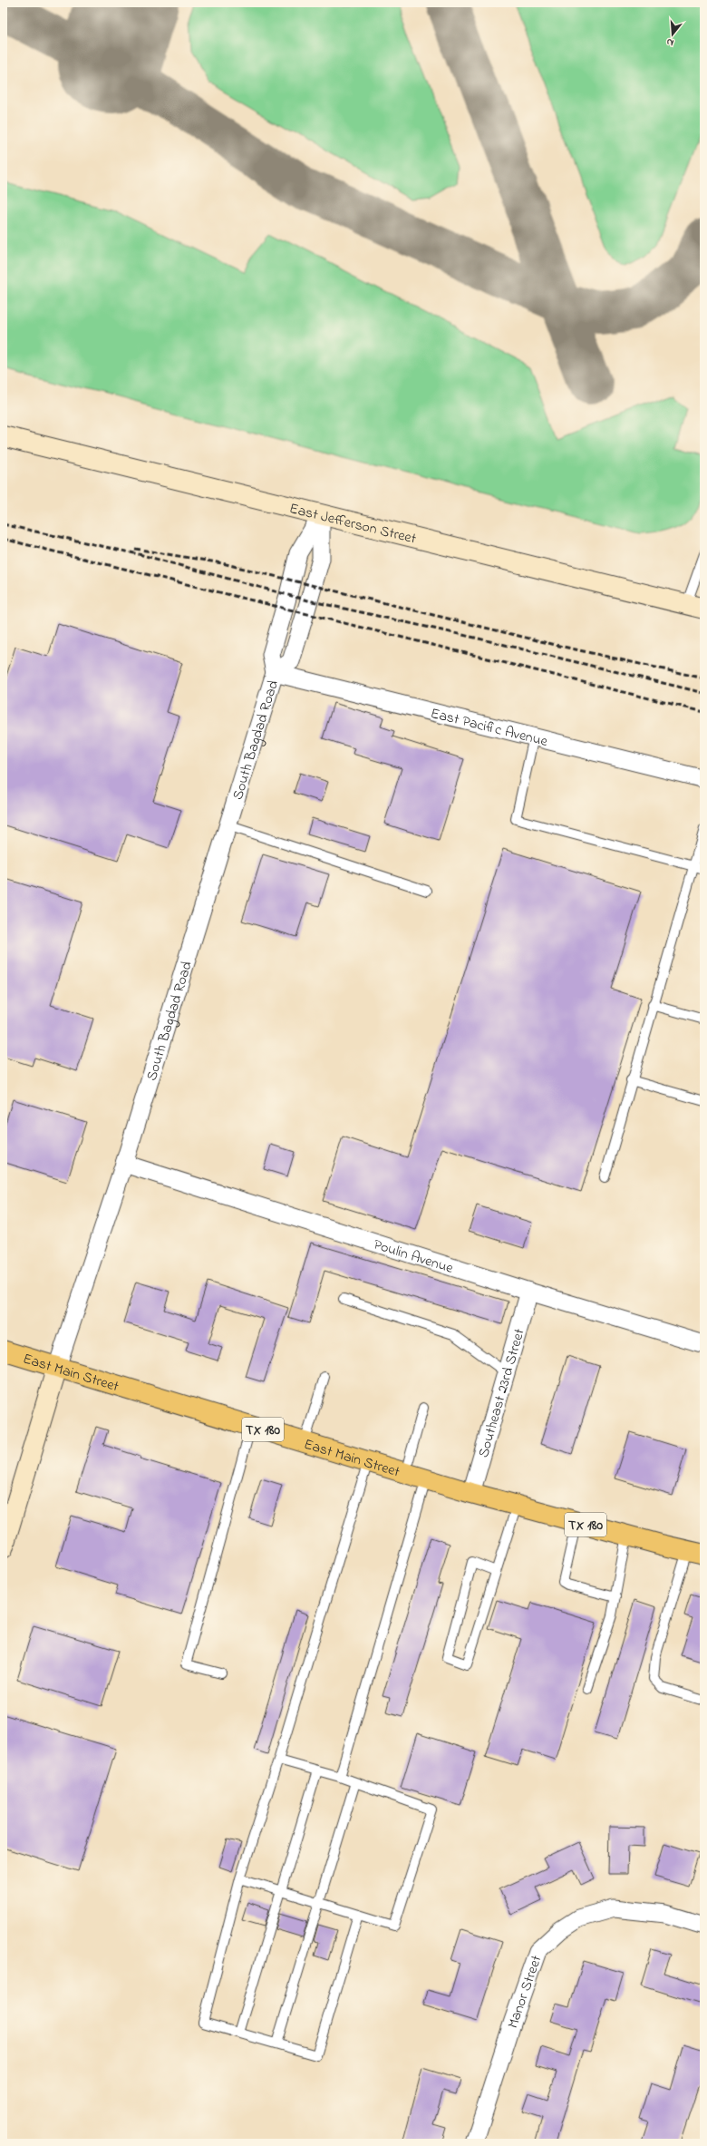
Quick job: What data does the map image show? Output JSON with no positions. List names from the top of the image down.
{
  "streets": {
    "main road": ["East Jefferson Street", "East Main Street", "TX 180"],
    "street": [
      "East Pacific Avenue",
      "South Bagdad Road",
      "Poulin Avenue",
      "Southeast 23rd Street",
      "Manor Street"
    ]
  },
  "crossings": [
    ["East Jefferson Street", "South Bagdad Road"],
    ["East Pacific Avenue", "South Bagdad Road"],
    ["South Bagdad Road", "Poulin Avenue"],
    ["South Bagdad Road", "East Main Street"],
    ["Poulin Avenue", "Southeast 23rd Street"],
    ["East Main Street", "Southeast 23rd Street"]
  ],
  "north": "bottom"
}
